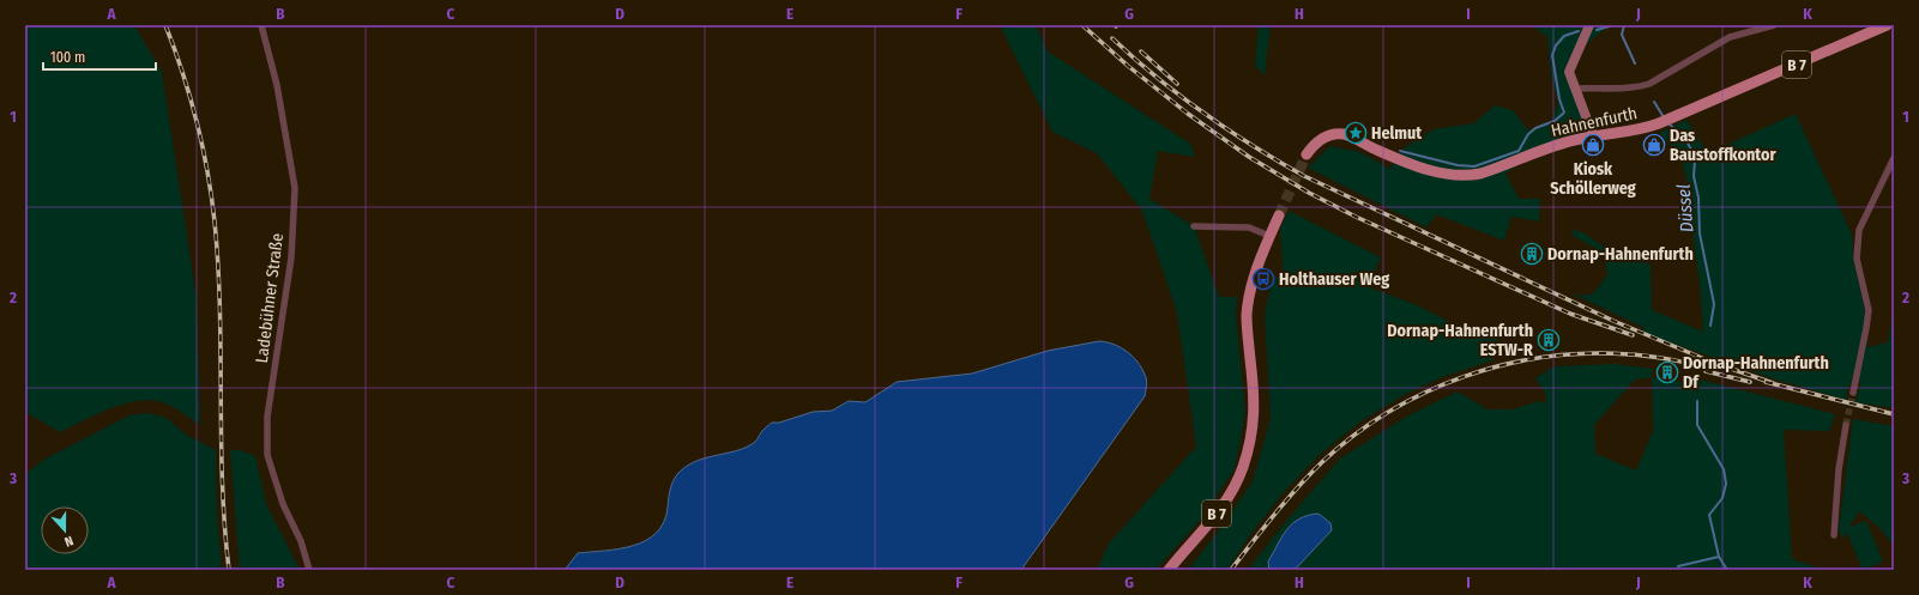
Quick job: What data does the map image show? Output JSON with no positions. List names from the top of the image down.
{
  "streets": {
    "main road": ["B 7", "Hahnenfurth"],
    "street": ["Ladebühner Straße"]
  },
  "water": ["Düssel"],
  "places": {
    "place": ["Helmut"],
    "shop": ["Kiosk Schöllerweg", "Das Baustoffkontor"],
    "building": ["Dornap-Hahnenfurth", "Dornap-Hahnenfurth ESTW-R", "Dornap-Hahnenfurth Df"],
    "bus stop": ["Holthauser Weg"]
  },
  "scale_bar": "100 m",
  "north": "bottom",
  "grid": {
    "columns": [
      "A",
      "B",
      "C",
      "D",
      "E",
      "F",
      "G",
      "H",
      "I",
      "J",
      "K"
    ],
    "rows": ["1", "2", "3"]
  }
}
